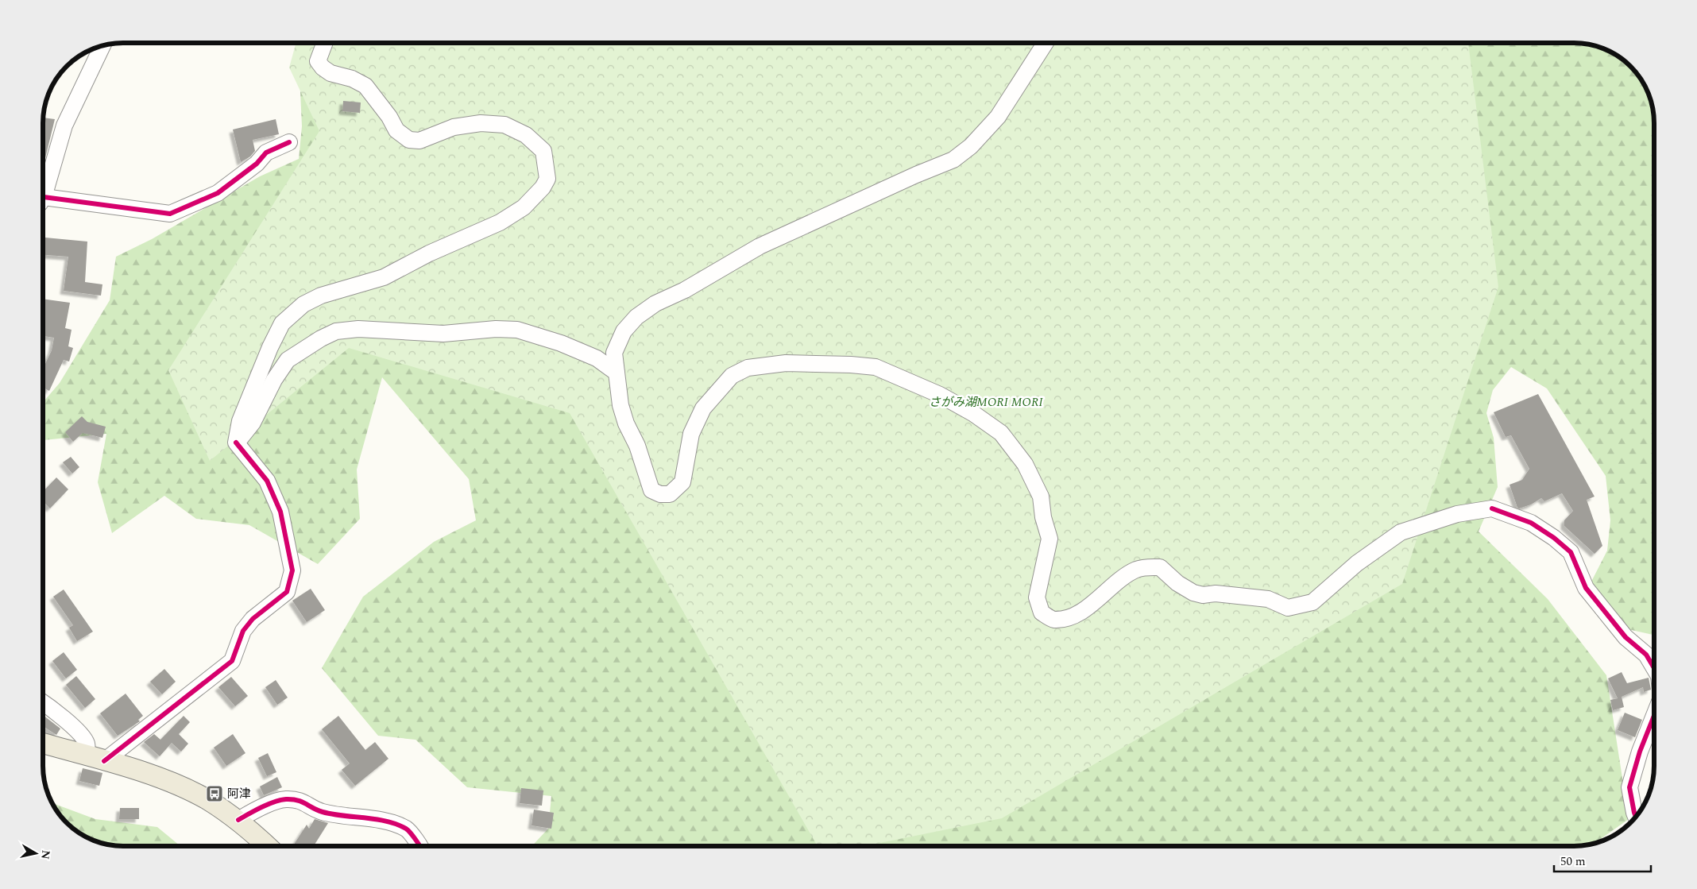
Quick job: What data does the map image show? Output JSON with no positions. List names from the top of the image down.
{
  "parks": ["さがみ湖MORI MORI"],
  "places": {
    "bus stop": ["阿津"]
  },
  "scale_bar": "50 m",
  "north": "right"
}
